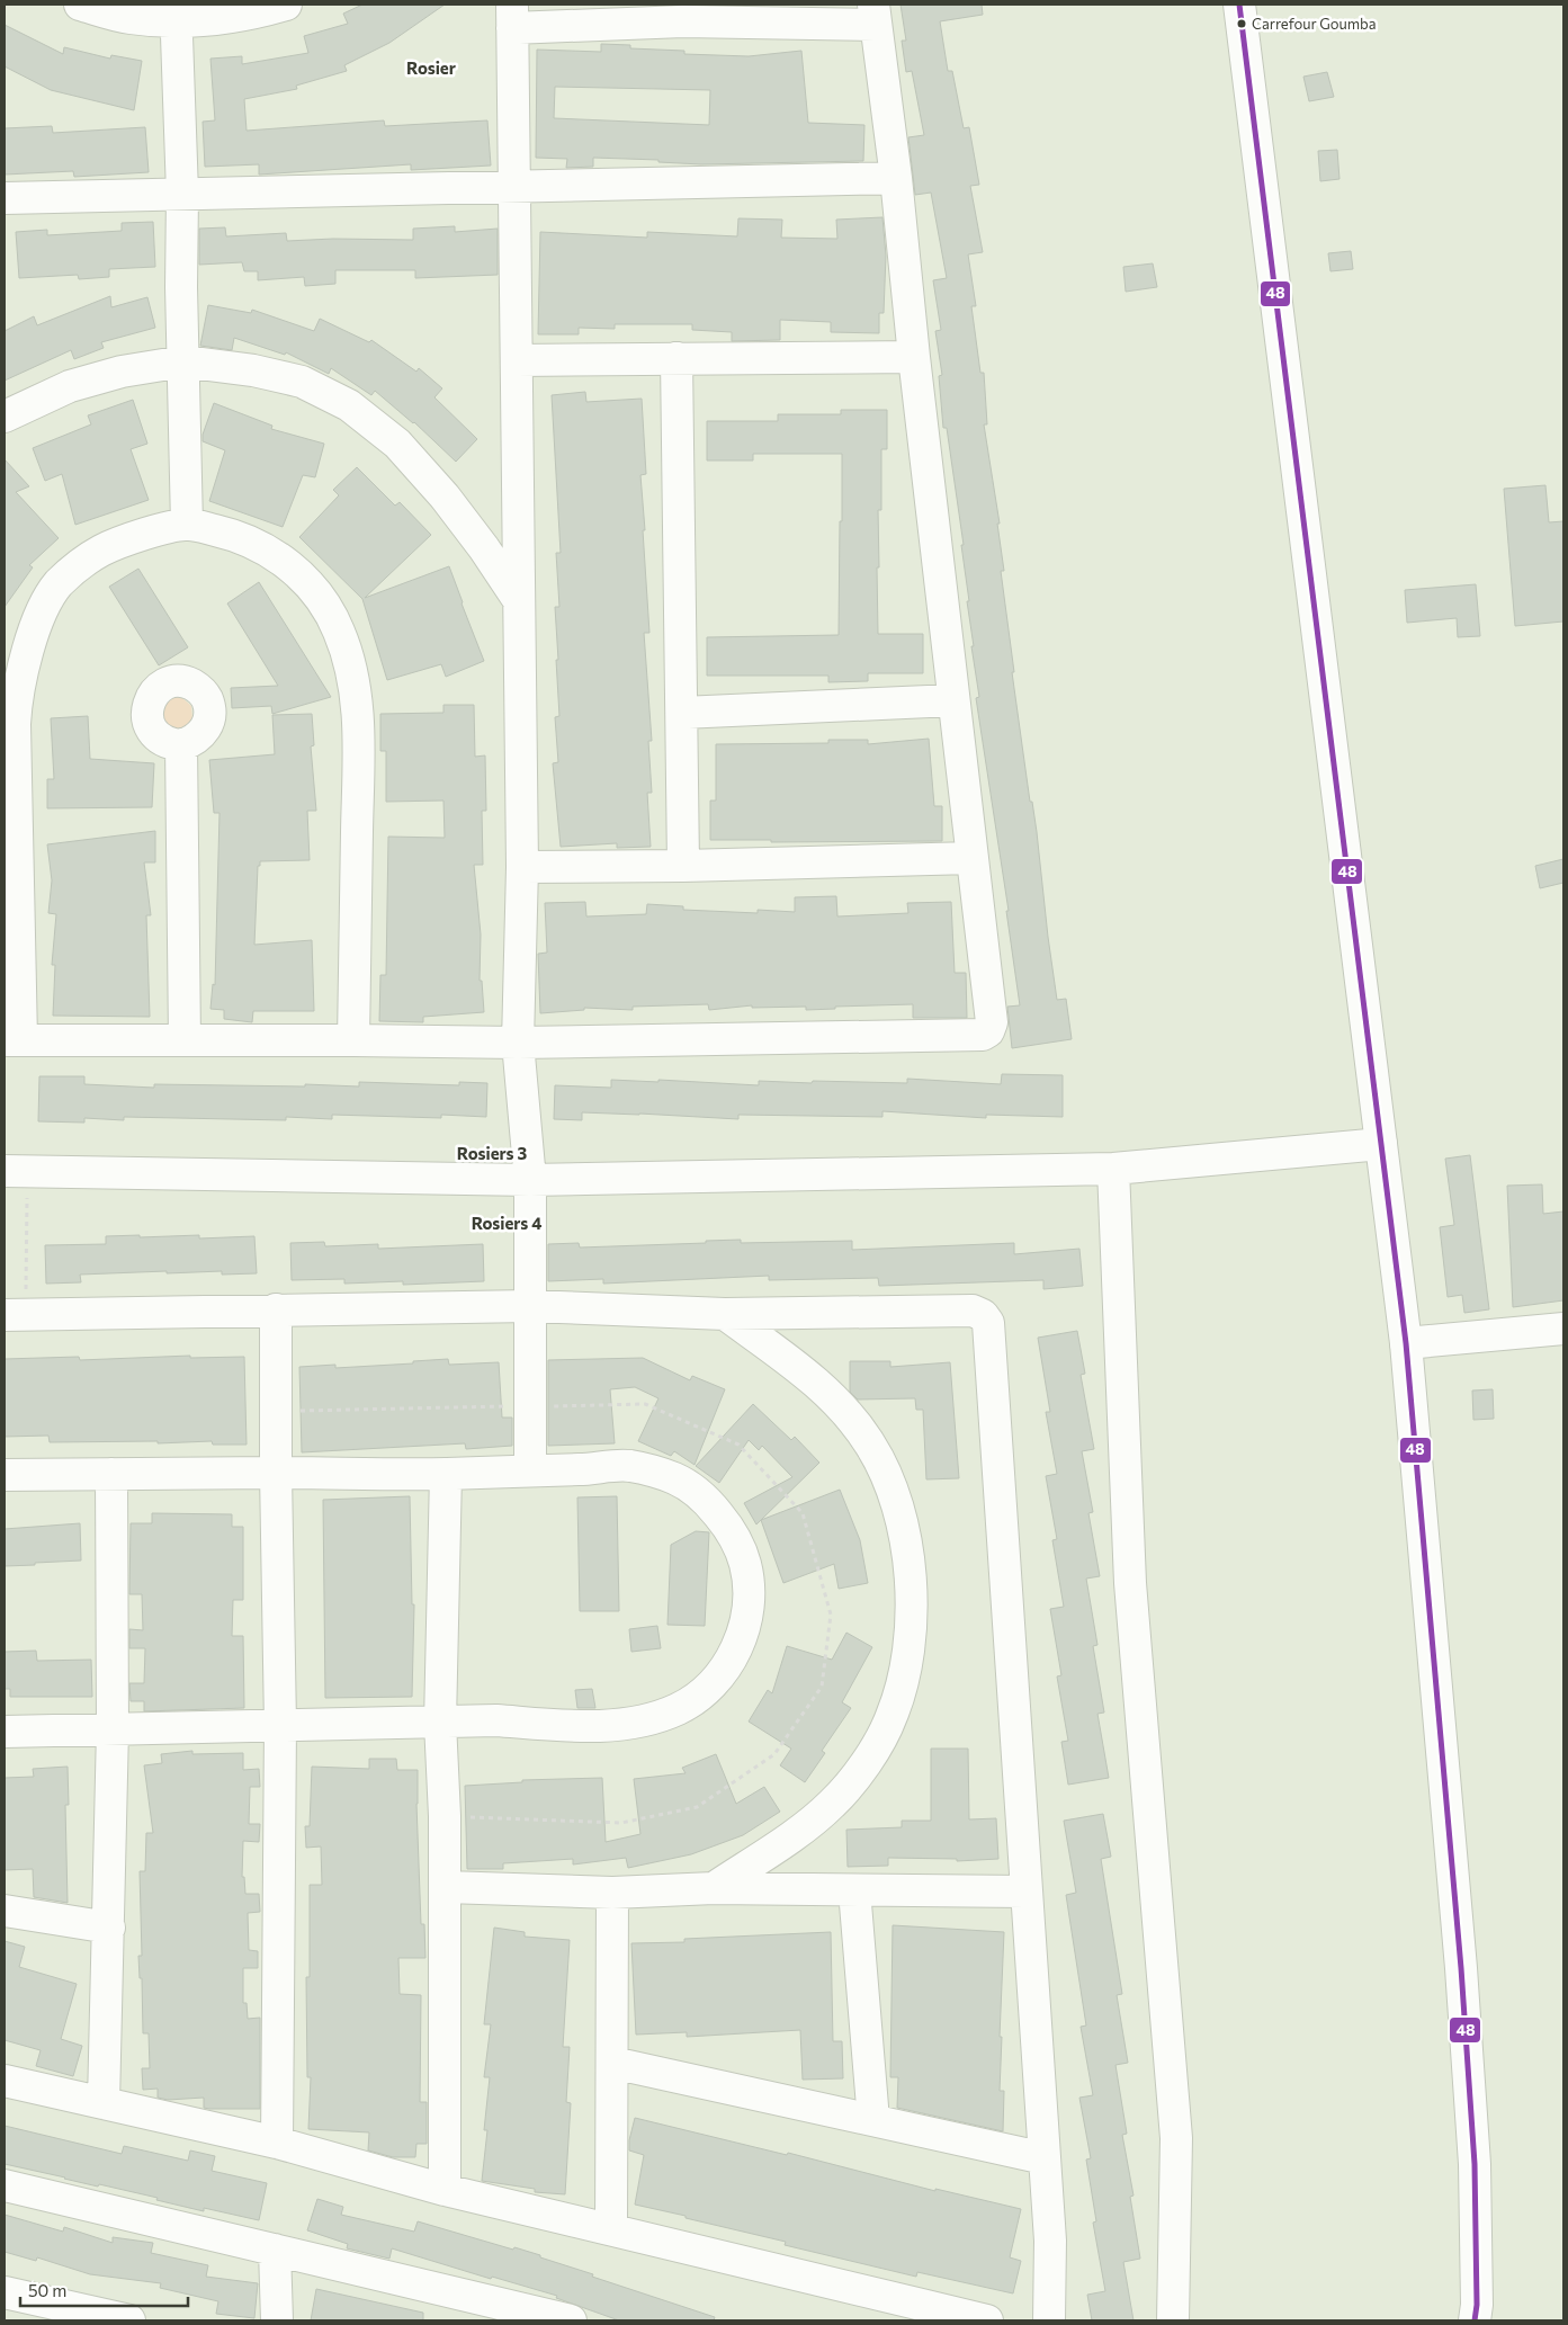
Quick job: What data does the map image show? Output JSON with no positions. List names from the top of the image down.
{
  "districts": ["Rosier", "Rosiers 3", "Rosiers 4"],
  "places": ["Carrefour Goumba"],
  "lines": ["transit line 48"],
  "scale_bar": "50 m"
}
